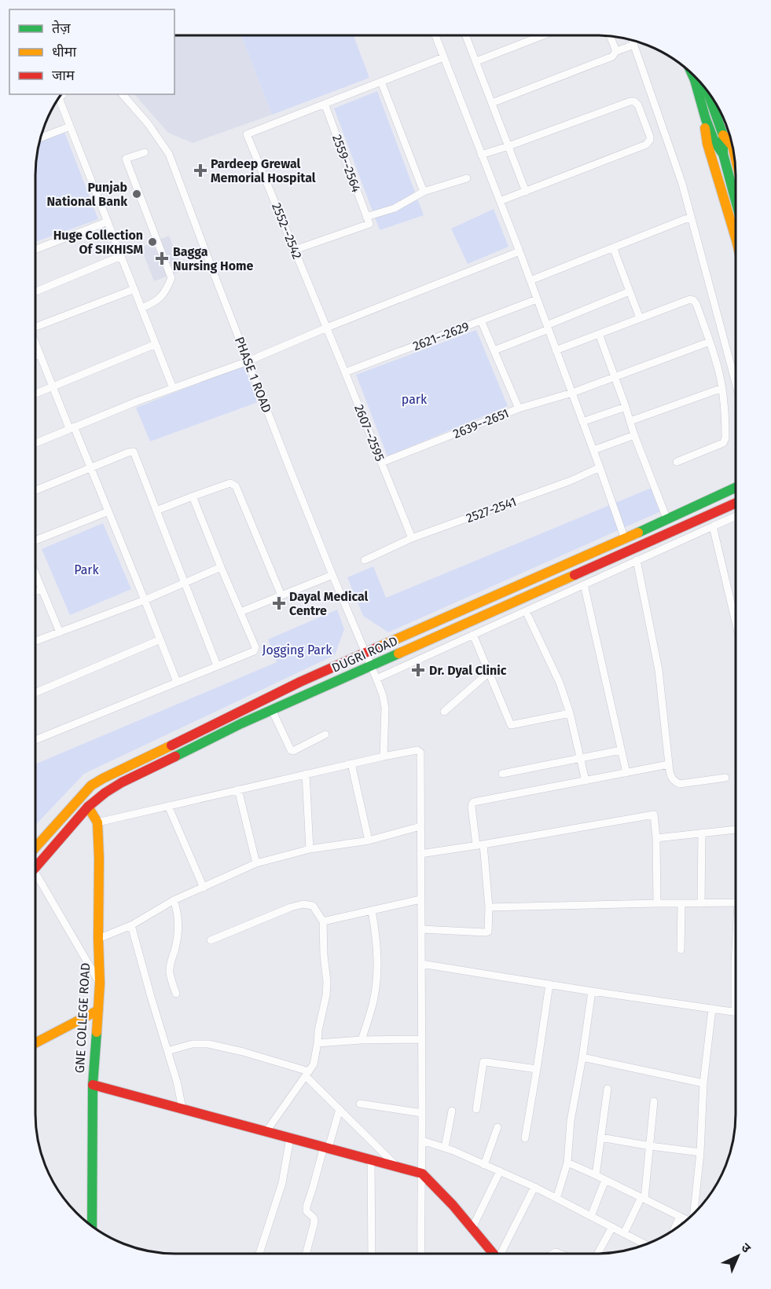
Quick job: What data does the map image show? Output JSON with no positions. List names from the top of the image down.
{
  "streets": {
    "main road": ["DUGRI ROAD", "GNE COLLEGE ROAD"],
    "street": [
      "2559--2564",
      "2552--2542",
      "2621--2629",
      "PHASE 1 ROAD",
      "2639--2651",
      "2607--2595",
      "2527-2541"
    ]
  },
  "crossings": [
    ["2559--2564", "2552--2542"],
    ["2552--2542", "2607--2595"],
    ["2621--2629", "2639--2651"],
    ["2621--2629", "2607--2595"],
    ["PHASE 1 ROAD", "DUGRI ROAD"],
    ["2639--2651", "2607--2595"],
    ["2607--2595", "2527-2541"],
    ["DUGRI ROAD", "GNE COLLEGE ROAD"]
  ],
  "parks": ["park", "Park", "Jogging Park"],
  "places": {
    "health": [
      "Pardeep Grewal Memorial Hospital",
      "Bagga Nursing Home",
      "Dayal Medical Centre",
      "Dr. Dyal Clinic"
    ],
    "other": ["Punjab National Bank", "Huge Collection Of SIKHISM"]
  },
  "legend": ["तेज़", "धीमा", "जाम"],
  "north": "top right"
}
